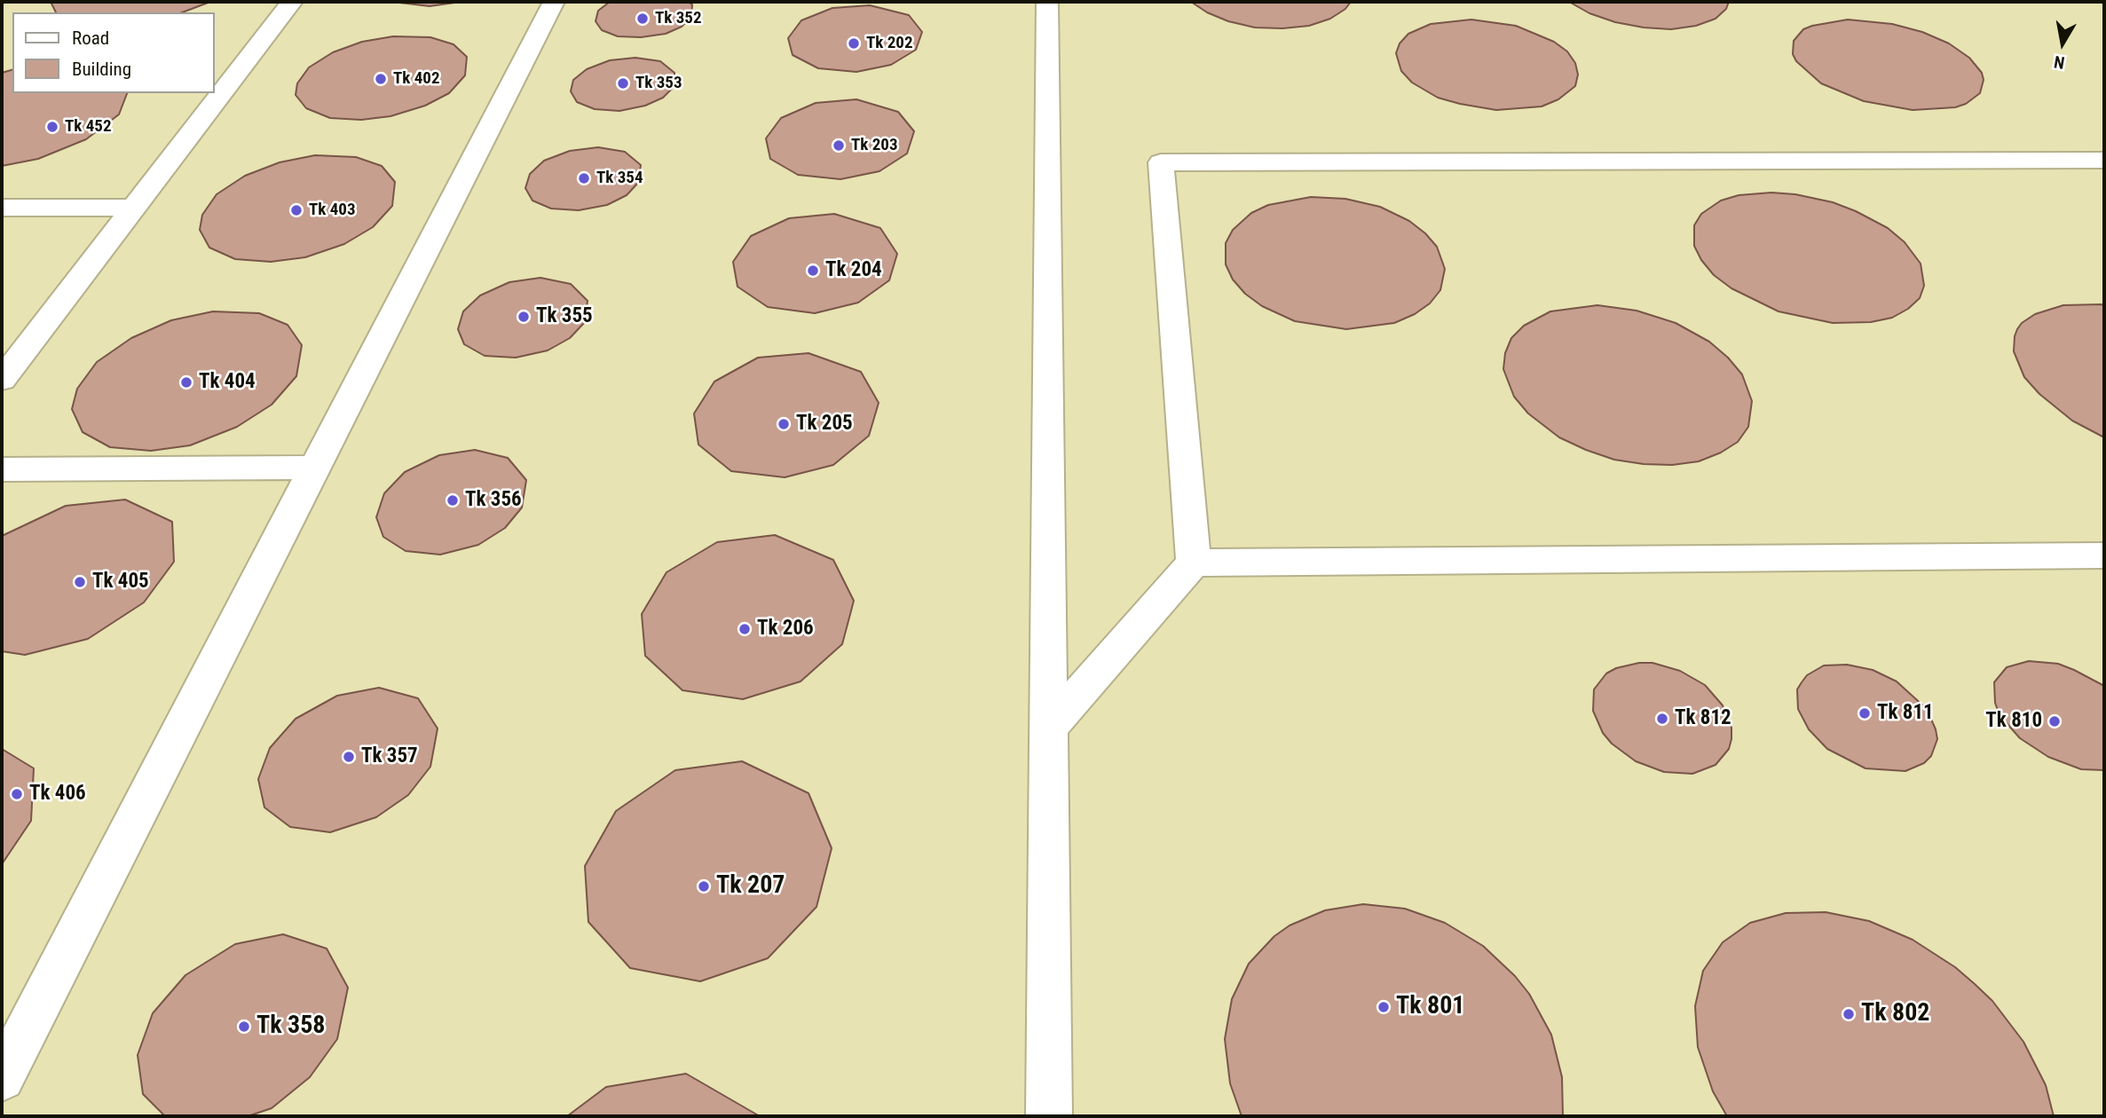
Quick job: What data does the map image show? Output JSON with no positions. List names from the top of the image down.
{
  "places": [
    "Tk 352",
    "Tk 202",
    "Tk 402",
    "Tk 353",
    "Tk 452",
    "Tk 203",
    "Tk 354",
    "Tk 403",
    "Tk 204",
    "Tk 355",
    "Tk 404",
    "Tk 205",
    "Tk 356",
    "Tk 405",
    "Tk 206",
    "Tk 811",
    "Tk 812",
    "Tk 810",
    "Tk 357",
    "Tk 406",
    "Tk 207",
    "Tk 801",
    "Tk 802",
    "Tk 358"
  ],
  "legend": ["Road", "Building"],
  "north": "bottom"
}
